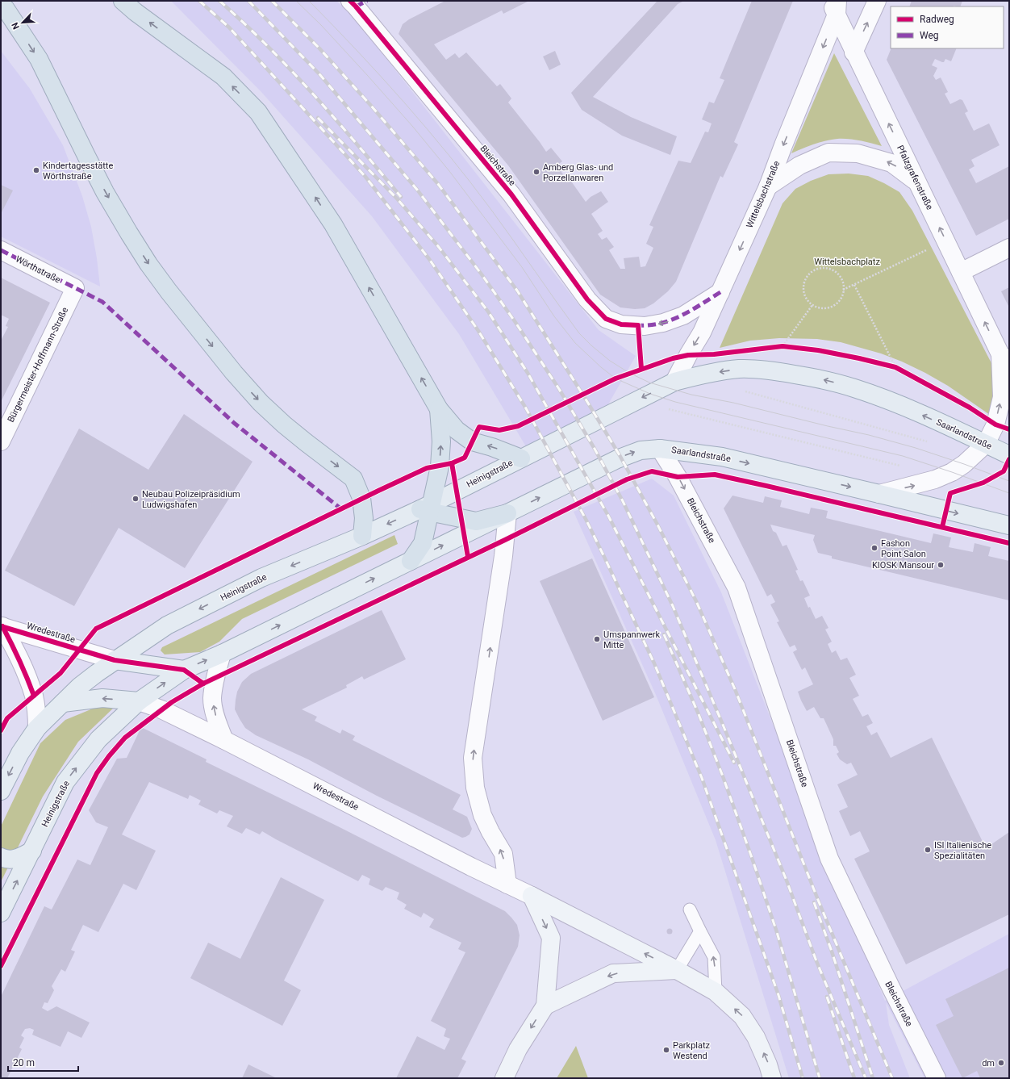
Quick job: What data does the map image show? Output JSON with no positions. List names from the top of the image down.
{
  "streets": {
    "main road": ["Saarlandstraße", "Heinigstraße"],
    "street": [
      "Bleichstraße",
      "Pfalzgrafenstraße",
      "Wittelsbachstraße",
      "Wörthstraße",
      "Bürgermeister-Hoffmann-Straße",
      "Wredestraße"
    ]
  },
  "crossings": [
    ["Bleichstraße", "Wittelsbachstraße"],
    ["Bleichstraße", "Saarlandstraße"],
    ["Pfalzgrafenstraße", "Wittelsbachstraße"],
    ["Pfalzgrafenstraße", "Saarlandstraße"],
    ["Wittelsbachstraße", "Saarlandstraße"],
    ["Wörthstraße", "Bürgermeister-Hoffmann-Straße"],
    ["Saarlandstraße", "Heinigstraße"],
    ["Heinigstraße", "Wredestraße"]
  ],
  "one_way": ["Wittelsbachstraße"],
  "parks": ["Wittelsbachplatz"],
  "places": [
    "Kindertagesstätte Wörthstraße",
    "Amberg Glas- und Porzellanwaren",
    "Neubau Polizeipräsidium Ludwigshafen",
    "Fashon Point Salon",
    "KIOSK Mansour",
    "Umspannwerk Mitte",
    "ISI Italienische Spezialitäten",
    "Parkplatz Westend",
    "dm"
  ],
  "legend": ["Radweg", "Weg"],
  "scale_bar": "20 m",
  "north": "bottom left"
}
